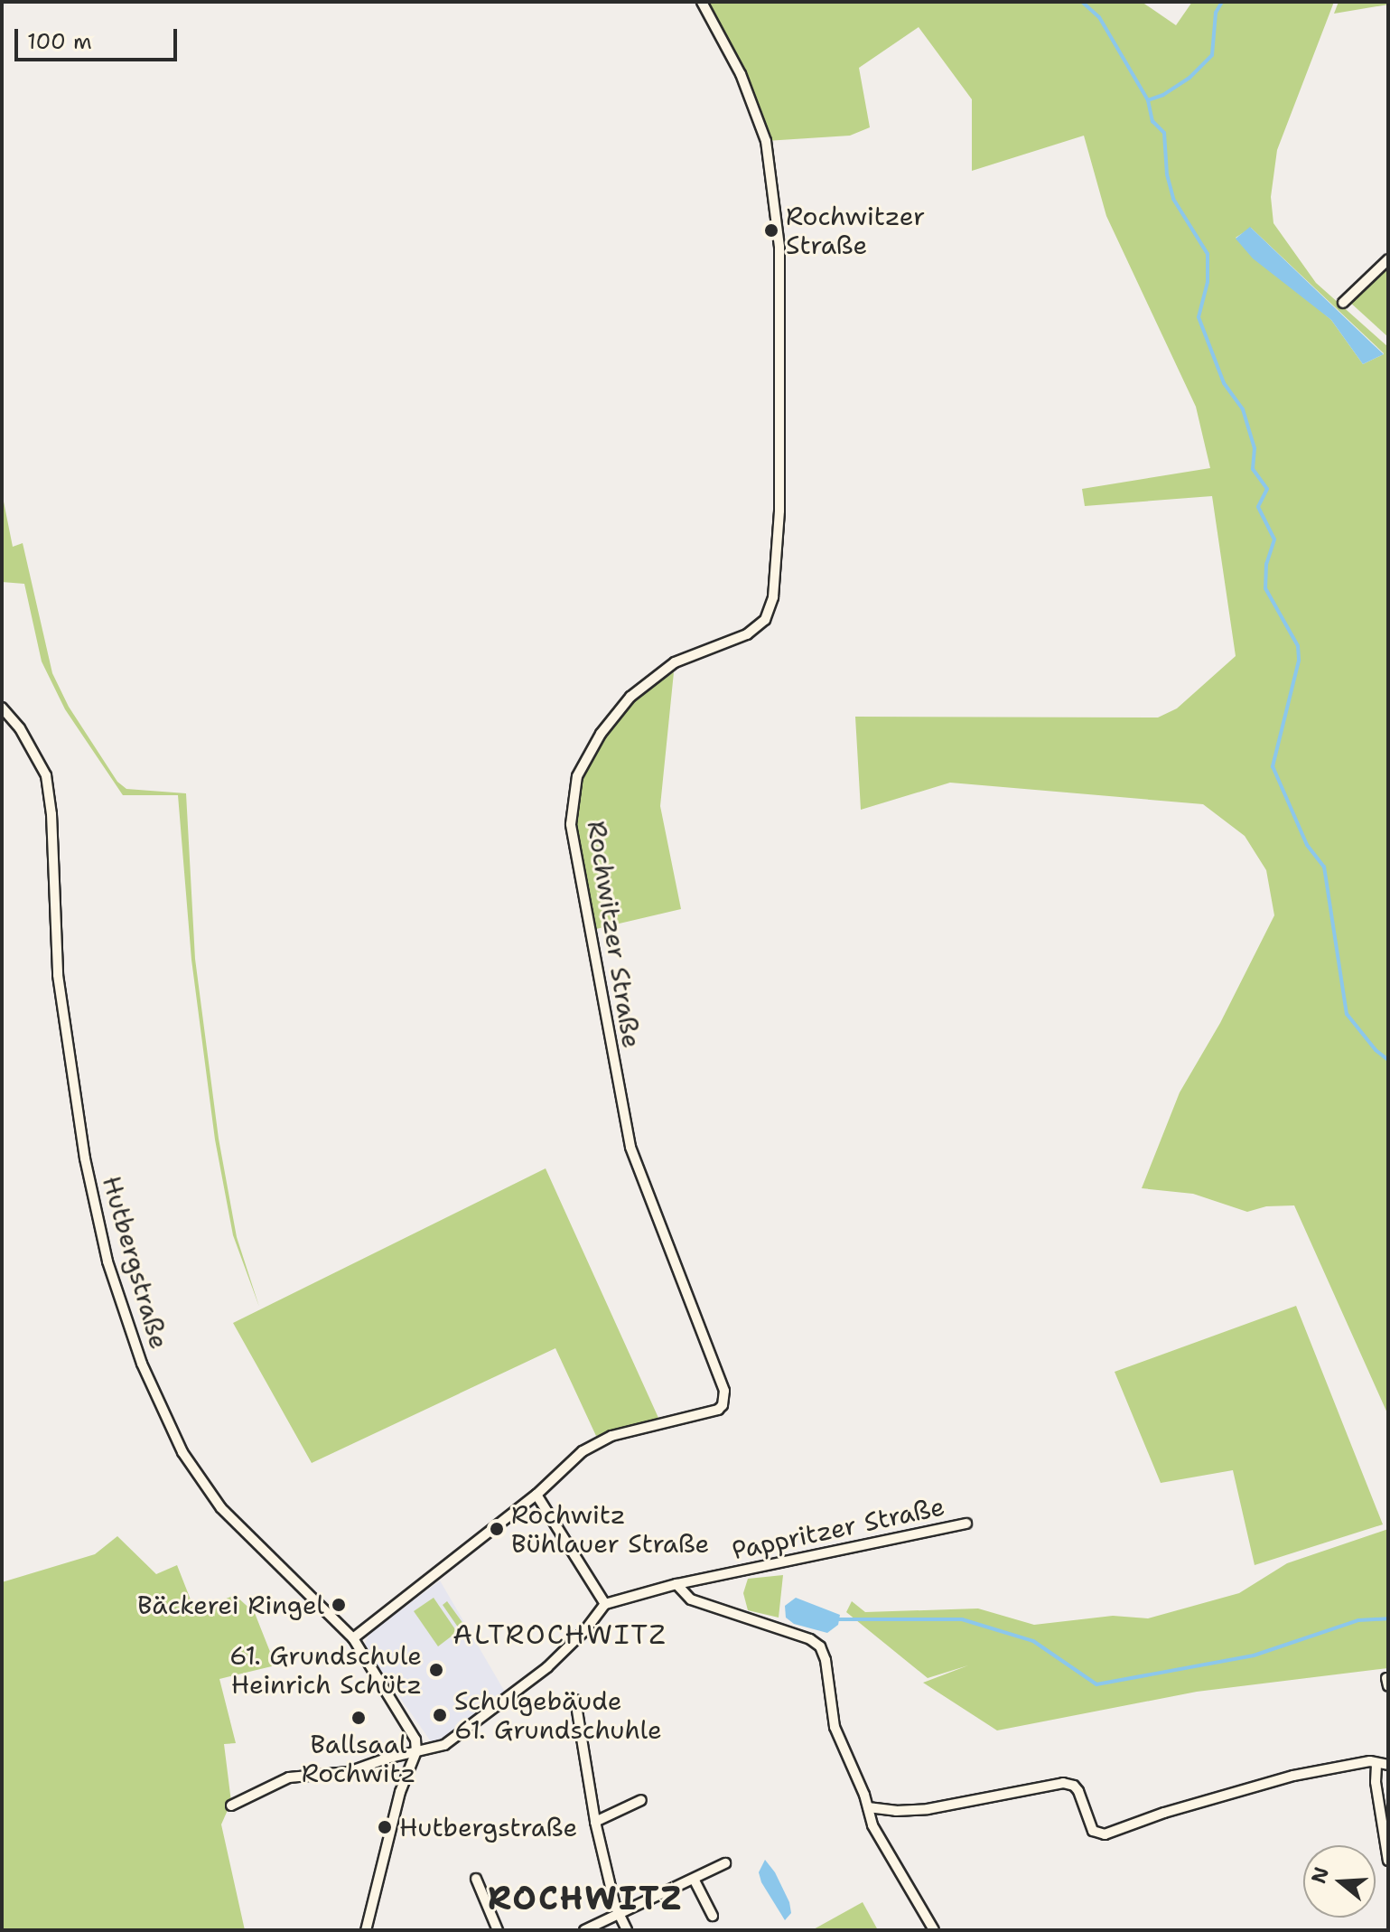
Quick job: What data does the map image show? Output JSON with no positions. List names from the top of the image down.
{
  "streets": {
    "street": ["Rochwitzer Straße", "Hutbergstraße", "Pappritzer Straße"]
  },
  "districts": ["ALTROCHWITZ", "ROCHWITZ"],
  "places": [
    "Rochwitzer Straße",
    "Rochwitz Bühlauer Straße",
    "Bäckerei Ringel",
    "61. Grundschule Heinrich Schütz",
    "Schulgebäude 61. Grundschuhle",
    "Ballsaal Rochwitz",
    "Hutbergstraße"
  ],
  "scale_bar": "100 m",
  "north": "left"
}
